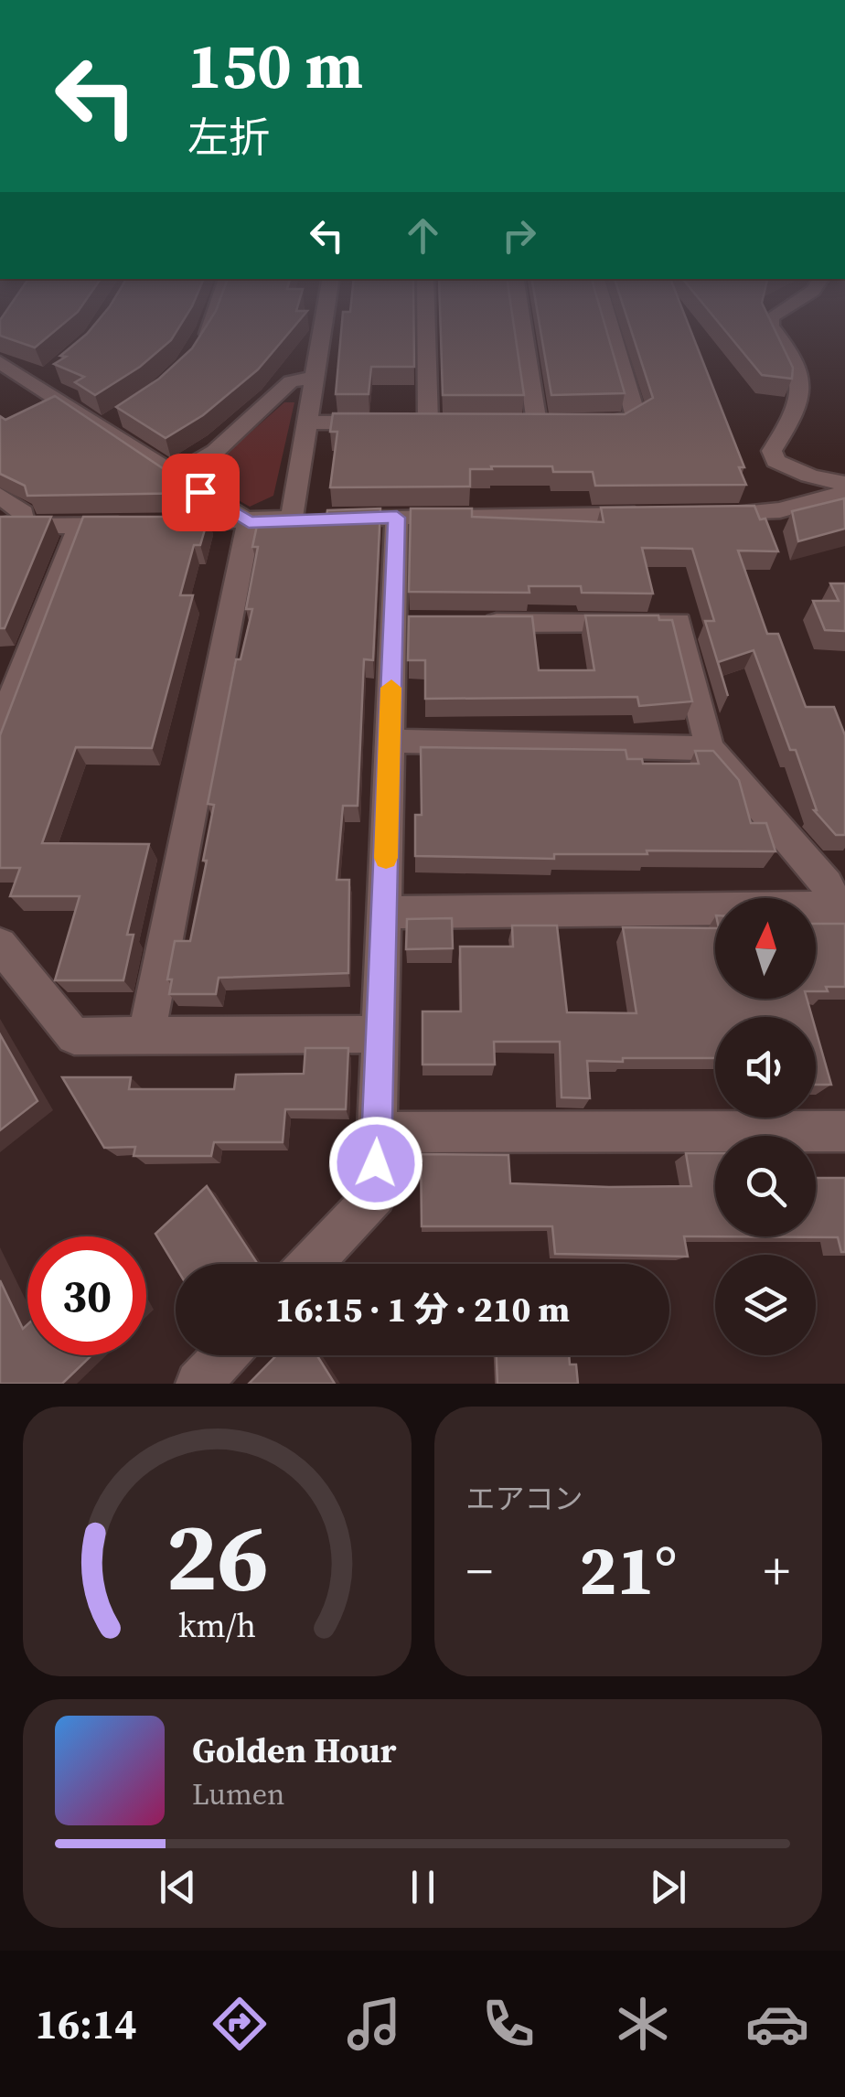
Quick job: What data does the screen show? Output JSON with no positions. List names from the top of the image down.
{
  "north": "top",
  "page": {
    "turn": ["150 m", "左折"],
    "limit": "30",
    "trip": "16:15 · 1 分 · 210 m",
    "tile": "エアコン",
    "heat": ["−", "21°", "+"],
    "song": ["Golden Hour", "Lumen"],
    "tabs": "16:14",
    "gauge": ["26", "km/h"]
  }
}
